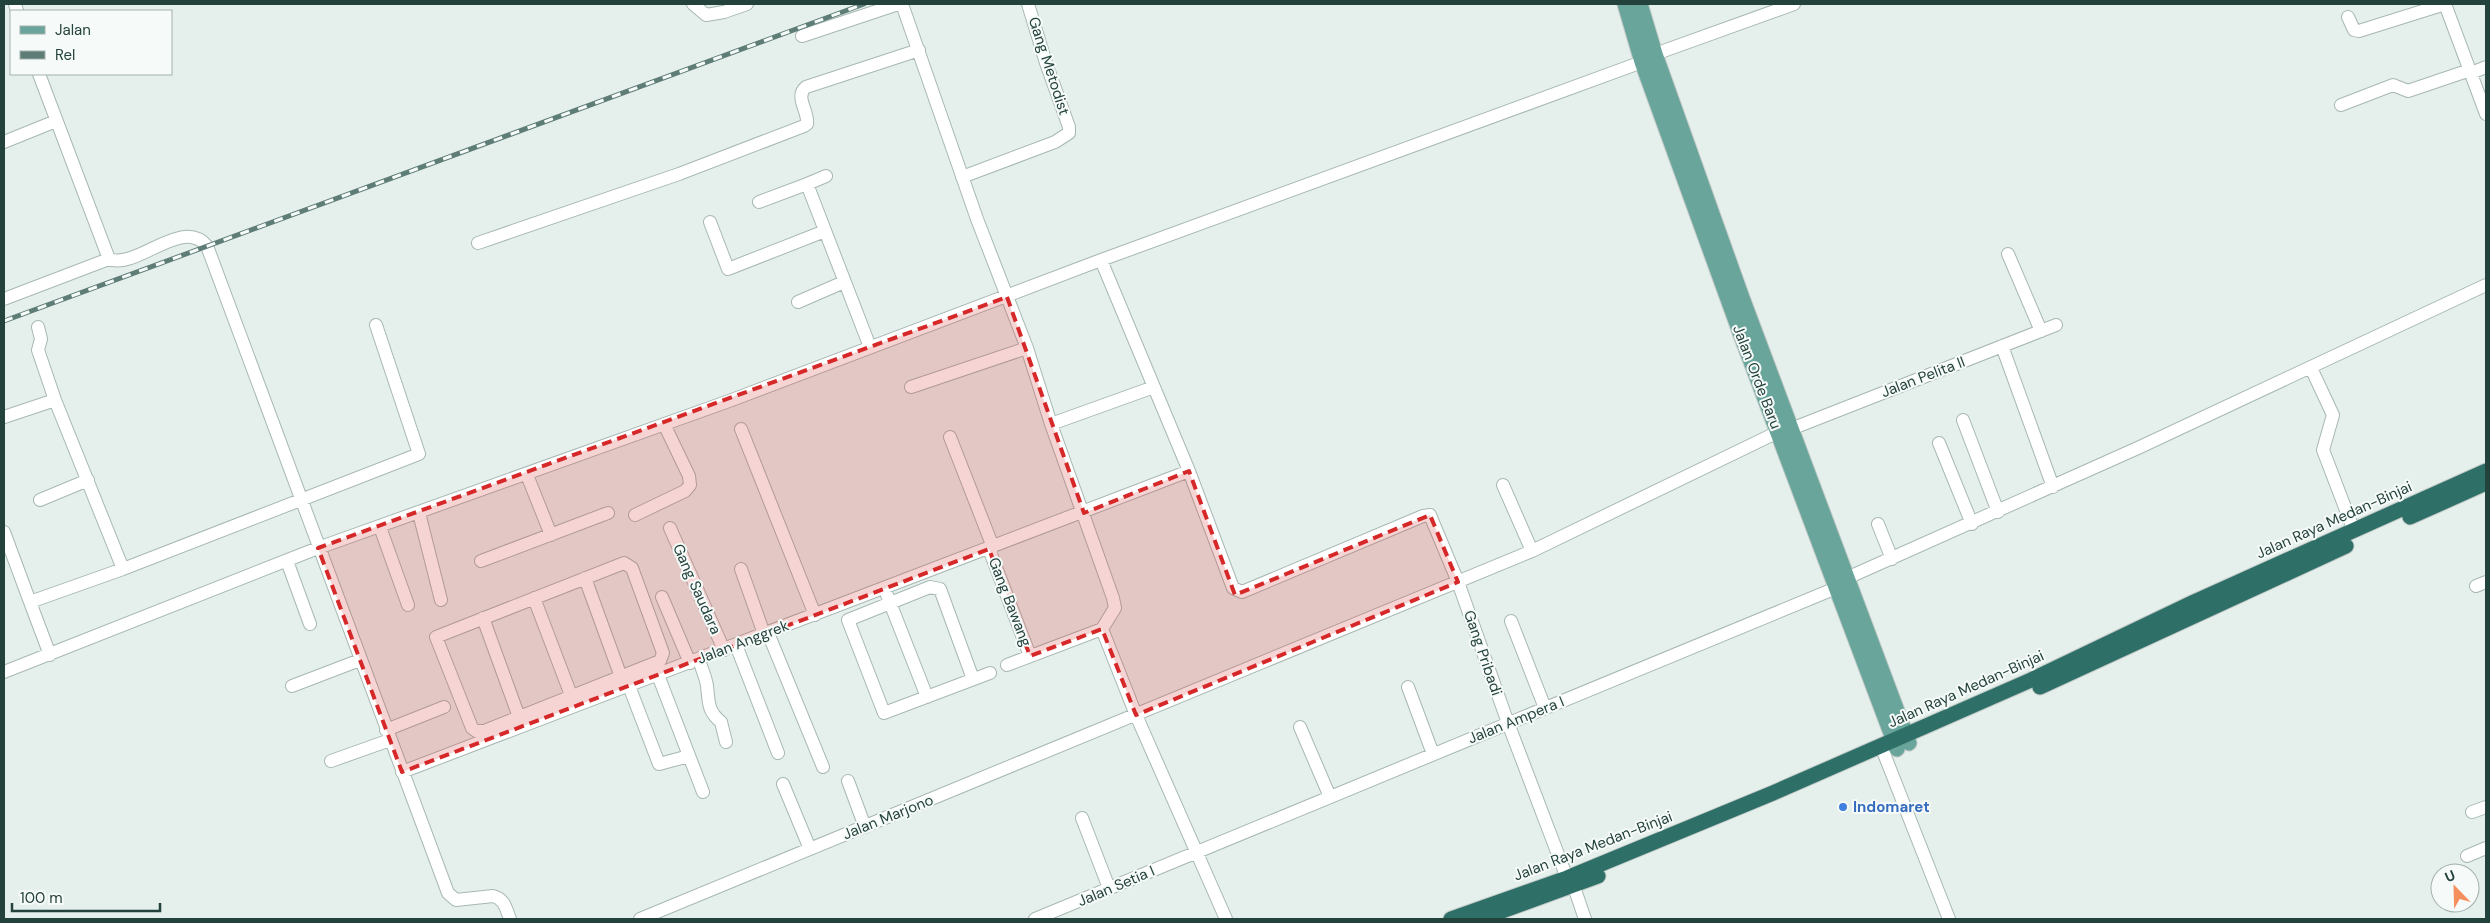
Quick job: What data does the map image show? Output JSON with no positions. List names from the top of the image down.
{
  "streets": {
    "highway": ["Jalan Raya Medan-Binjai"],
    "main road": ["Jalan Orde Baru"],
    "street": [
      "Gang Metodist",
      "Jalan Pelita II",
      "Gang Saudara",
      "Gang Bawang",
      "Jalan Anggrek",
      "Gang Pribadi",
      "Jalan Ampera I",
      "Jalan Marjono",
      "Jalan Setia I"
    ]
  },
  "crossings": [
    ["Jalan Orde Baru", "Jalan Pelita II"],
    ["Jalan Orde Baru", "Jalan Raya Medan-Binjai"],
    ["Jalan Orde Baru", "Jalan Ampera I"],
    ["Jalan Pelita II", "Gang Pribadi"],
    ["Jalan Pelita II", "Jalan Marjono"],
    ["Jalan Raya Medan-Binjai", "Gang Pribadi"],
    ["Gang Saudara", "Jalan Anggrek"],
    ["Gang Bawang", "Jalan Anggrek"],
    ["Jalan Anggrek", "Gang Pribadi"],
    ["Gang Pribadi", "Jalan Ampera I"],
    ["Gang Pribadi", "Jalan Marjono"],
    ["Jalan Ampera I", "Jalan Setia I"]
  ],
  "places": ["Indomaret"],
  "legend": ["Jalan", "Rel"],
  "scale_bar": "100 m",
  "north": "top left"
}
